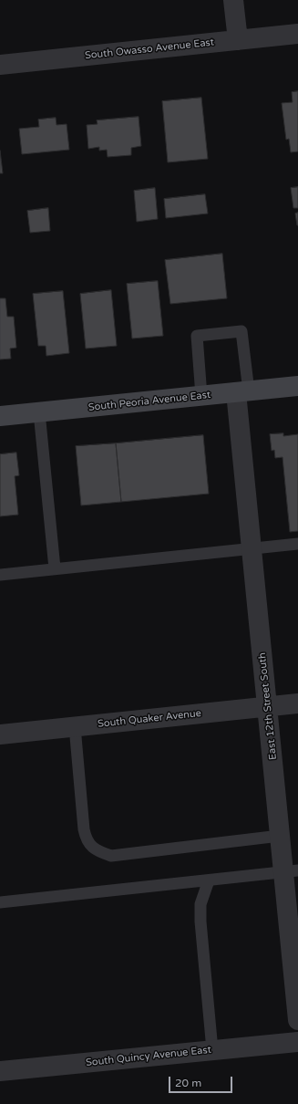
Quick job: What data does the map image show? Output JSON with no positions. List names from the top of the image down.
{
  "streets": {
    "main road": ["South Peoria Avenue East"],
    "street": [
      "South Owasso Avenue East",
      "East 12th Street South",
      "South Quaker Avenue",
      "South Quincy Avenue East"
    ]
  },
  "crossings": [
    ["South Peoria Avenue East", "East 12th Street South"],
    ["East 12th Street South", "South Quaker Avenue"]
  ],
  "scale_bar": "20 m"
}
